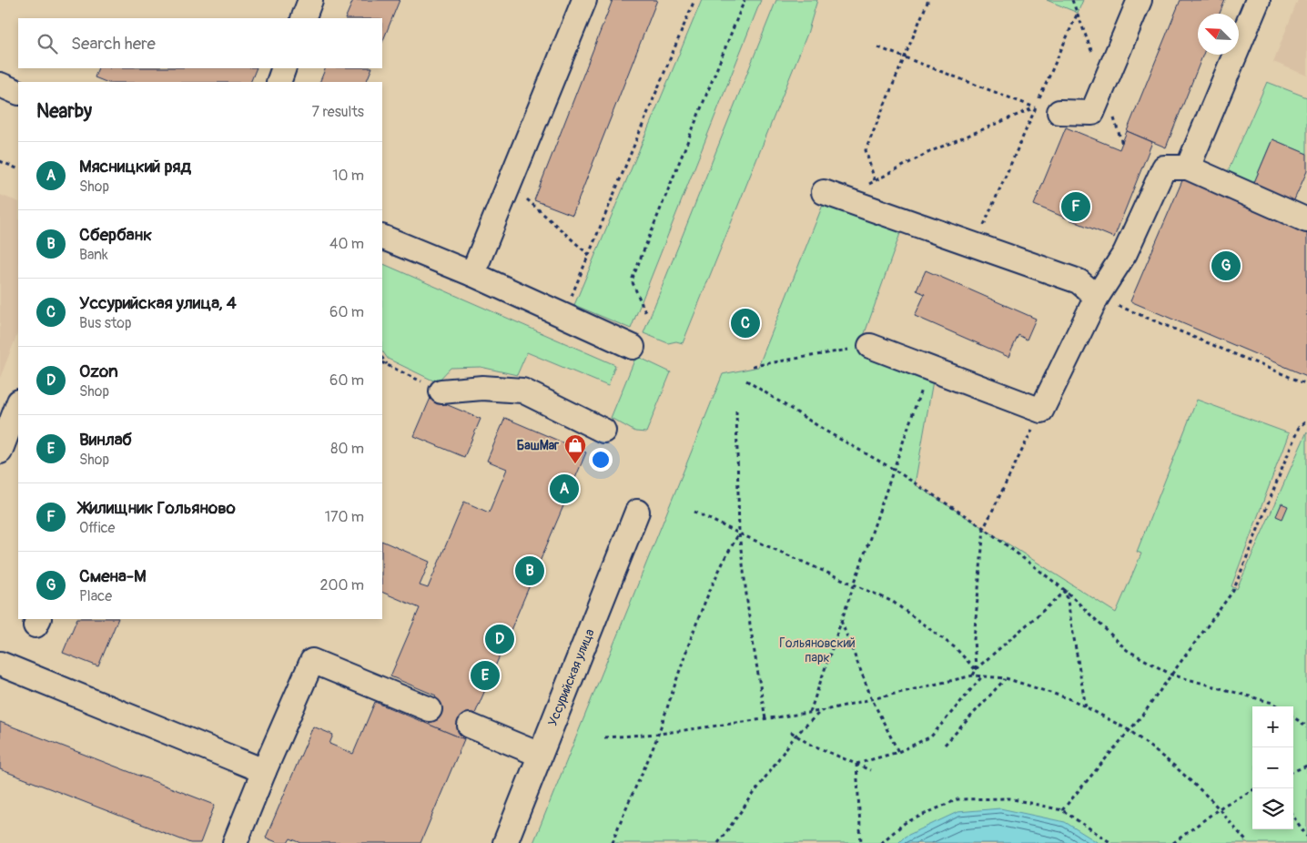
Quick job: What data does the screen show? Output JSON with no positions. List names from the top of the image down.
{
  "streets": {
    "lane": ["Уссурийская улица"]
  },
  "parks": ["Гольяновcкий парк"],
  "places": {
    "shop": ["БашМаг"]
  },
  "north": "top left",
  "page": {
    "search": "Search here",
    "heading": ["Nearby", "7 results"],
    "list": [
      {
        "mark": "A",
        "name": "Мясницкий ряд",
        "note": "Shop",
        "value": "10 m"
      },
      {
        "mark": "B",
        "name": "Сбербанк",
        "note": "Bank",
        "value": "40 m"
      },
      {
        "mark": "C",
        "name": "Уссурийская улица, 4",
        "note": "Bus stop",
        "value": "60 m"
      },
      {
        "mark": "D",
        "name": "Ozon",
        "note": "Shop",
        "value": "60 m"
      },
      {
        "mark": "E",
        "name": "Винлаб",
        "note": "Shop",
        "value": "80 m"
      },
      {
        "mark": "F",
        "name": "Жилищник Гольяново",
        "note": "Office",
        "value": "170 m"
      },
      {
        "mark": "G",
        "name": "Смена-М",
        "note": "Place",
        "value": "200 m"
      }
    ],
    "pins": [
      "F",
      "G",
      "C",
      "A",
      "B",
      "D",
      "E"
    ],
    "map_buttons": ["+", "−"]
  }
}
